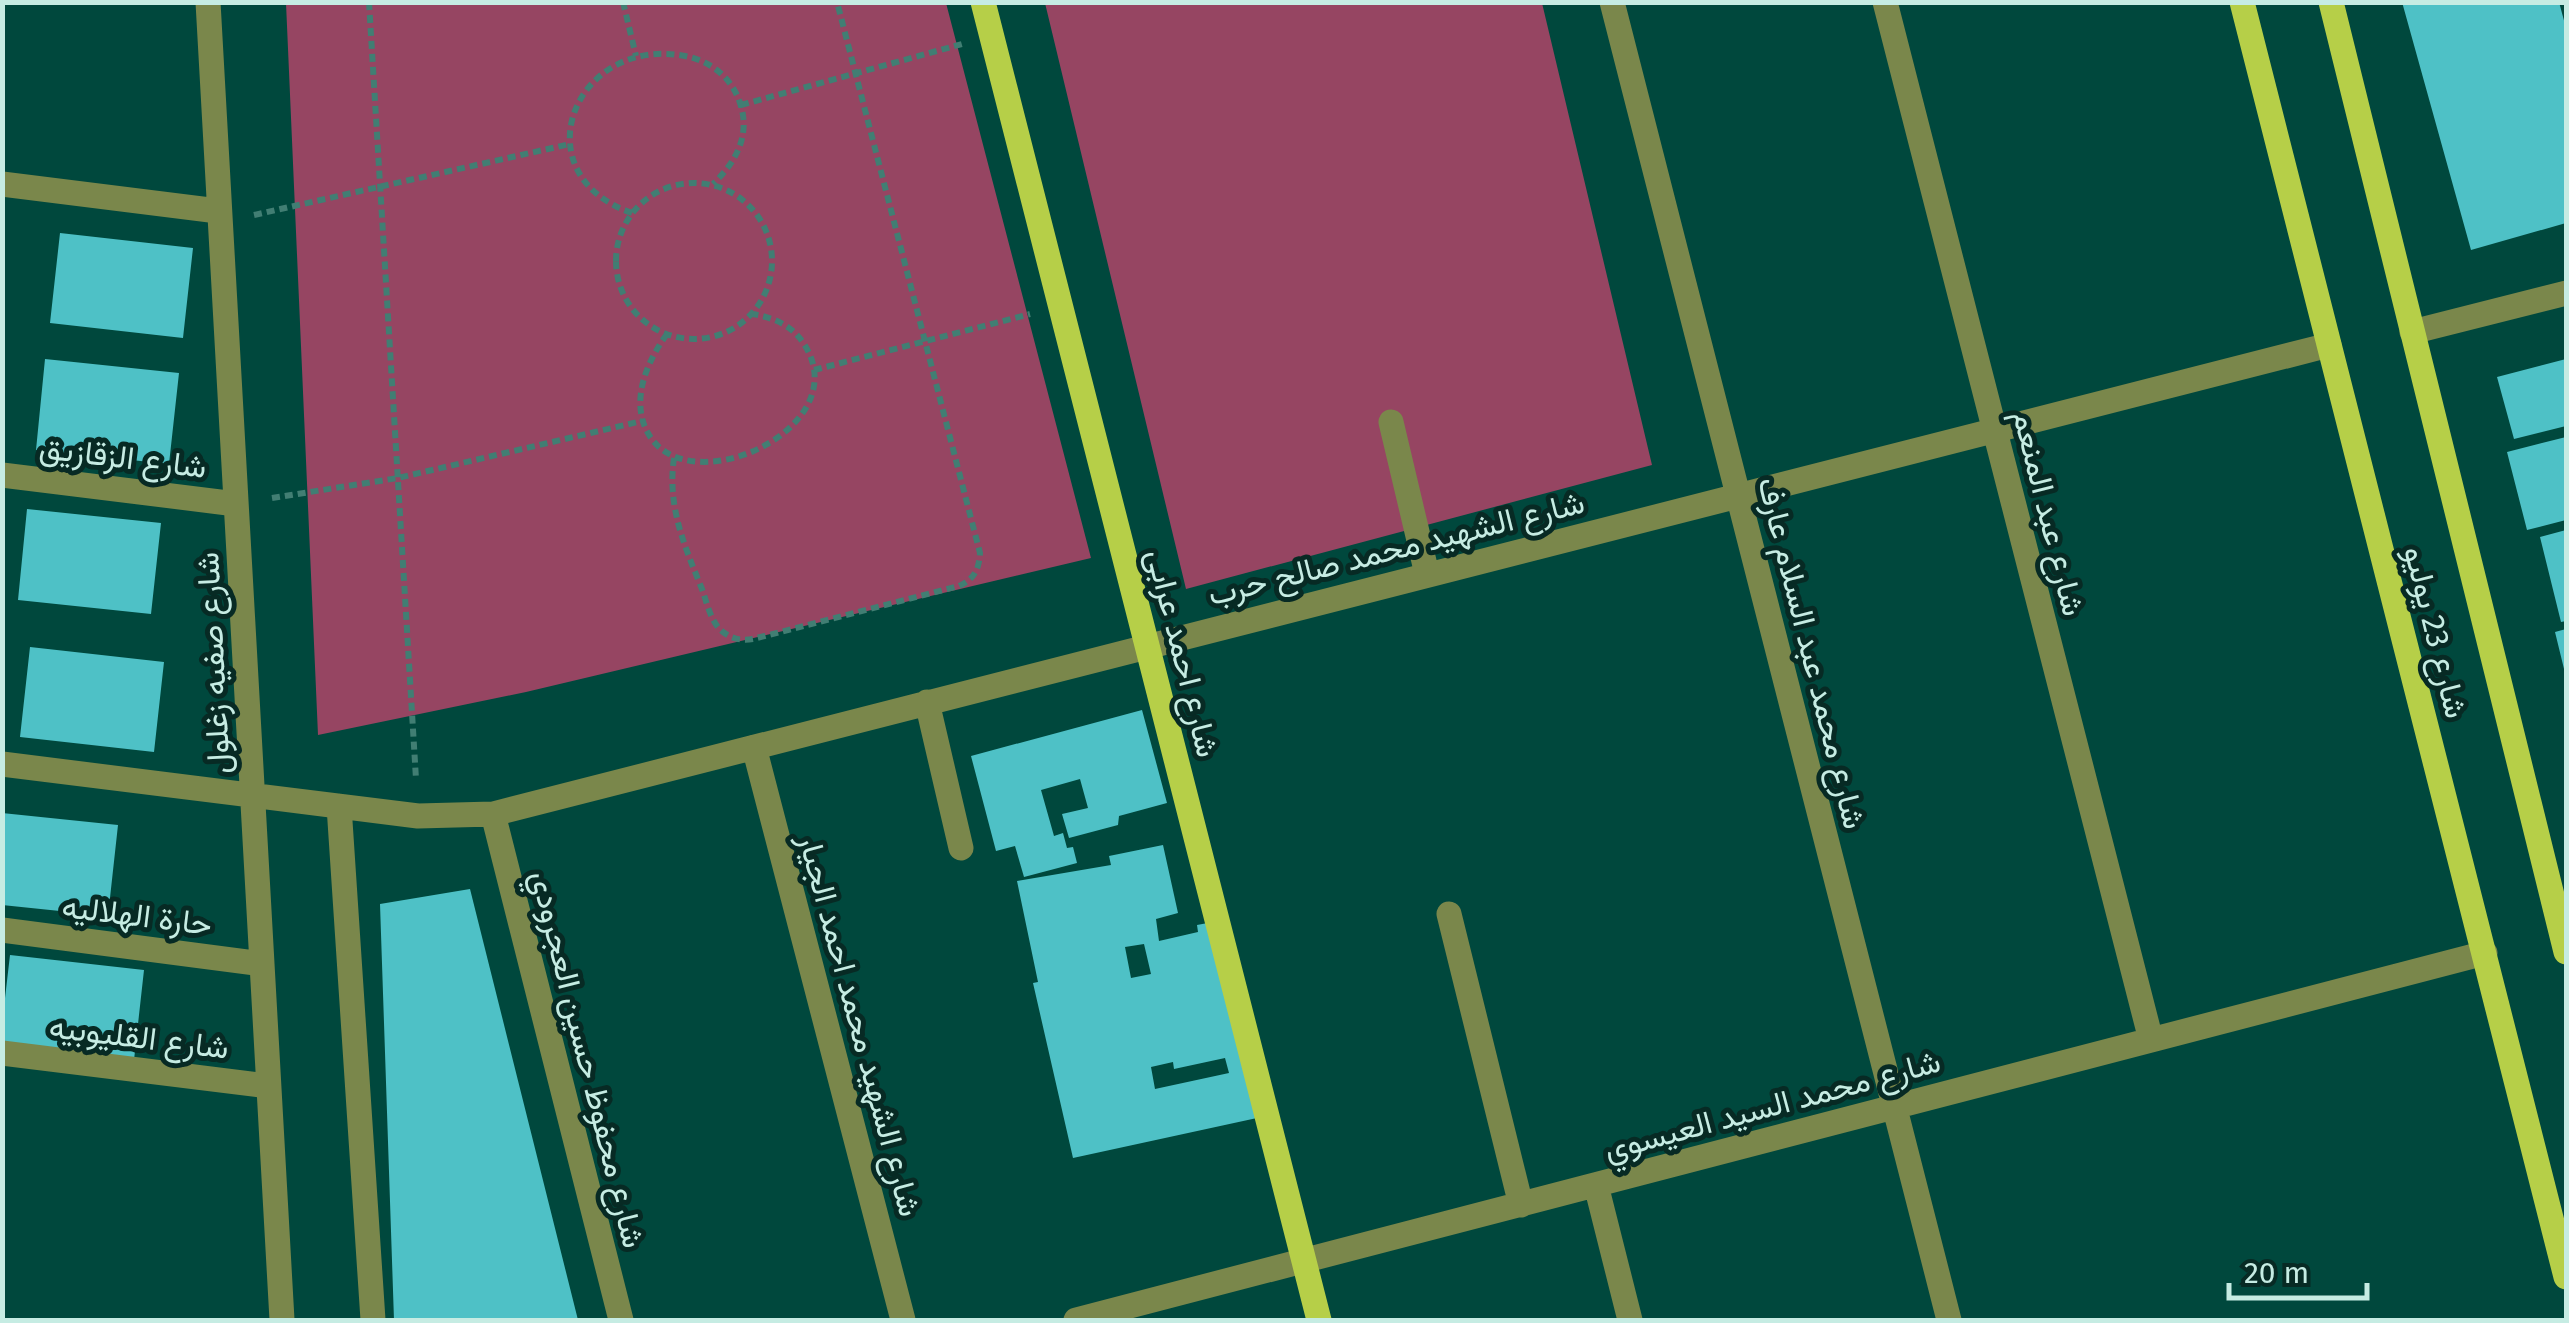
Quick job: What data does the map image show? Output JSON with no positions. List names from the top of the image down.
{
  "streets": {
    "main road": ["شارع 23 يوليو", "شارع احمد عرابى"],
    "street": [
      "شارع الزقازيق",
      "شارع عبد المنعم",
      "شارع الشهيد محمد صالح حرب",
      "شارع محمد عبد السلام عارف",
      "شارع صفيه زغلول",
      "حارة الهلاليه",
      "شارع الشهيد محمد احمد الجيار",
      "شارع القليوبيه",
      "شارع محفوظ حسين العجرودي",
      "شارع محمد السيد العيسوي"
    ]
  },
  "crossings": [
    ["شارع الزقازيق", "شارع صفيه زغلول"],
    ["شارع عبد المنعم", "شارع الشهيد محمد صالح حرب"],
    ["شارع عبد المنعم", "شارع محمد السيد العيسوي"],
    ["شارع الشهيد محمد صالح حرب", "شارع 23 يوليو"],
    ["شارع الشهيد محمد صالح حرب", "شارع احمد عرابى"],
    ["شارع الشهيد محمد صالح حرب", "شارع محمد عبد السلام عارف"],
    ["شارع الشهيد محمد صالح حرب", "شارع صفيه زغلول"],
    ["شارع الشهيد محمد صالح حرب", "شارع الشهيد محمد احمد الجيار"],
    ["شارع الشهيد محمد صالح حرب", "شارع محفوظ حسين العجرودي"],
    ["شارع 23 يوليو", "شارع محمد السيد العيسوي"],
    ["شارع احمد عرابى", "شارع محمد السيد العيسوي"],
    ["شارع محمد عبد السلام عارف", "شارع محمد السيد العيسوي"],
    ["شارع صفيه زغلول", "حارة الهلاليه"],
    ["شارع صفيه زغلول", "شارع القليوبيه"]
  ],
  "scale_bar": "20 m"
}
